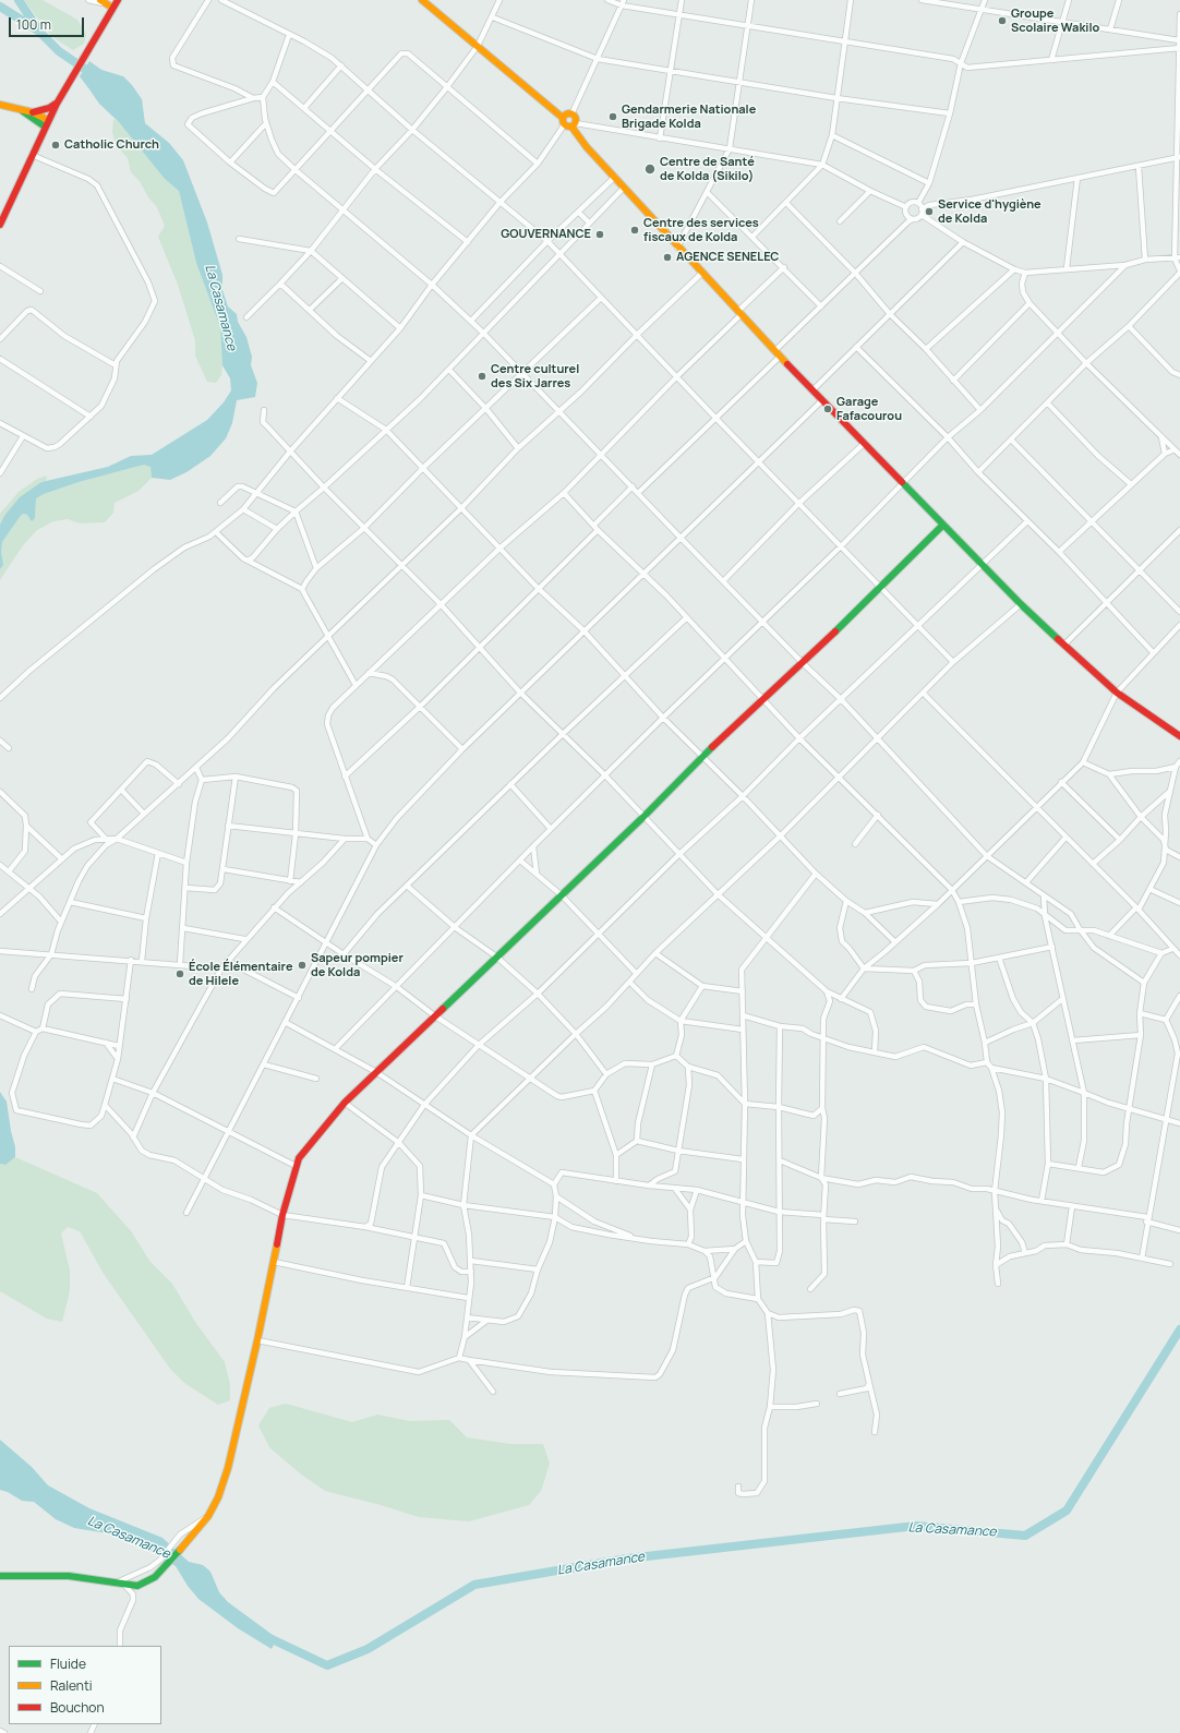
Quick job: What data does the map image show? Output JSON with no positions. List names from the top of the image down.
{
  "water": ["La Casamance"],
  "places": [
    "Groupe Scolaire Wakilo",
    "Gendarmerie Nationale Brigade Kolda",
    "Catholic Church",
    "Centre de Santé de Kolda (Sikilo)",
    "Service d'hygiène de Kolda",
    "Centre des services fiscaux de Kolda",
    "GOUVERNANCE",
    "AGENCE SENELEC",
    "Centre culturel des Six Jarres",
    "Garage Fafacourou",
    "Sapeur pompier de Kolda",
    "École Élémentaire de Hilele"
  ],
  "legend": ["Fluide", "Ralenti", "Bouchon"],
  "scale_bar": "100 m"
}
